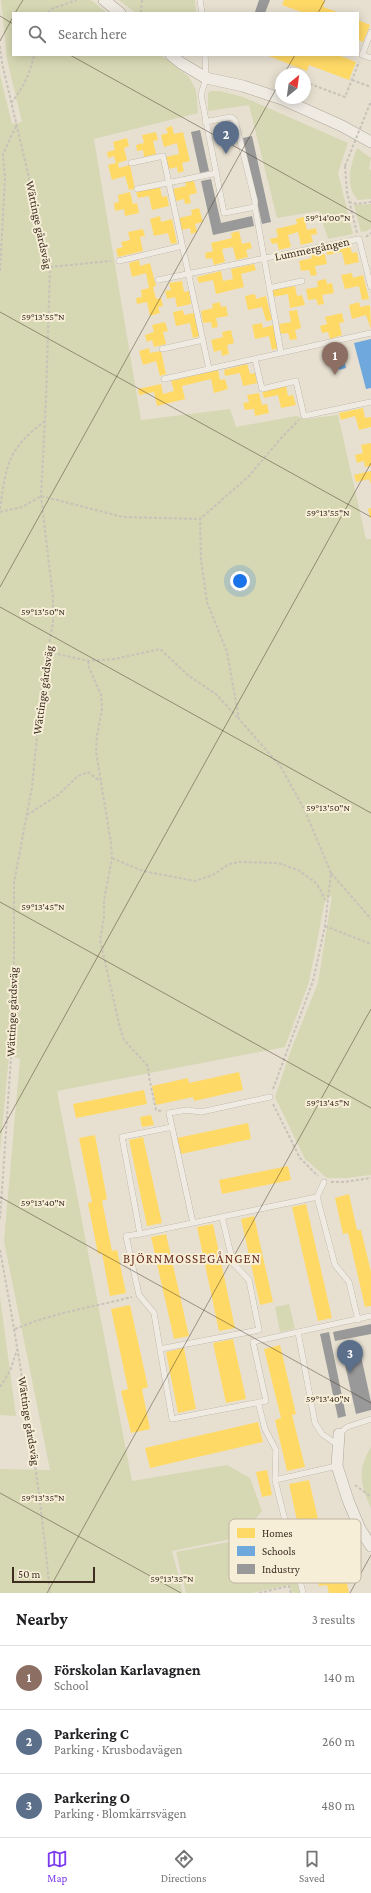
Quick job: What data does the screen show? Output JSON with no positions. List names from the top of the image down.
{
  "streets": {
    "lane": ["Lummergången"],
    "path": ["Wättinge gårdsväg"]
  },
  "districts": ["BJÖRNMOSSEGÅNGEN"],
  "legend": ["Homes", "Schools", "Industry"],
  "scale_bar": "50 m",
  "north": "top right",
  "page": {
    "search": "Search here",
    "pins": ["2", "1", "3"],
    "scale": "50 m",
    "heading": ["Nearby", "3 results"],
    "list": [
      {
        "mark": "1",
        "name": "Förskolan Karlavagnen",
        "note": "School",
        "value": "140 m"
      },
      {
        "mark": "2",
        "name": "Parkering C",
        "note": "Parking · Krusbodavägen",
        "value": "260 m"
      },
      {
        "mark": "3",
        "name": "Parkering O",
        "note": "Parking · Blomkärrsvägen",
        "value": "480 m"
      }
    ],
    "nav": ["Map", "Directions", "Saved"]
  },
  "coordinates": [
    "59°14'00\"N",
    "59°13'55\"N",
    "59°13'50\"N",
    "59°13'45\"N",
    "59°13'40\"N",
    "59°13'35\"N"
  ]
}
